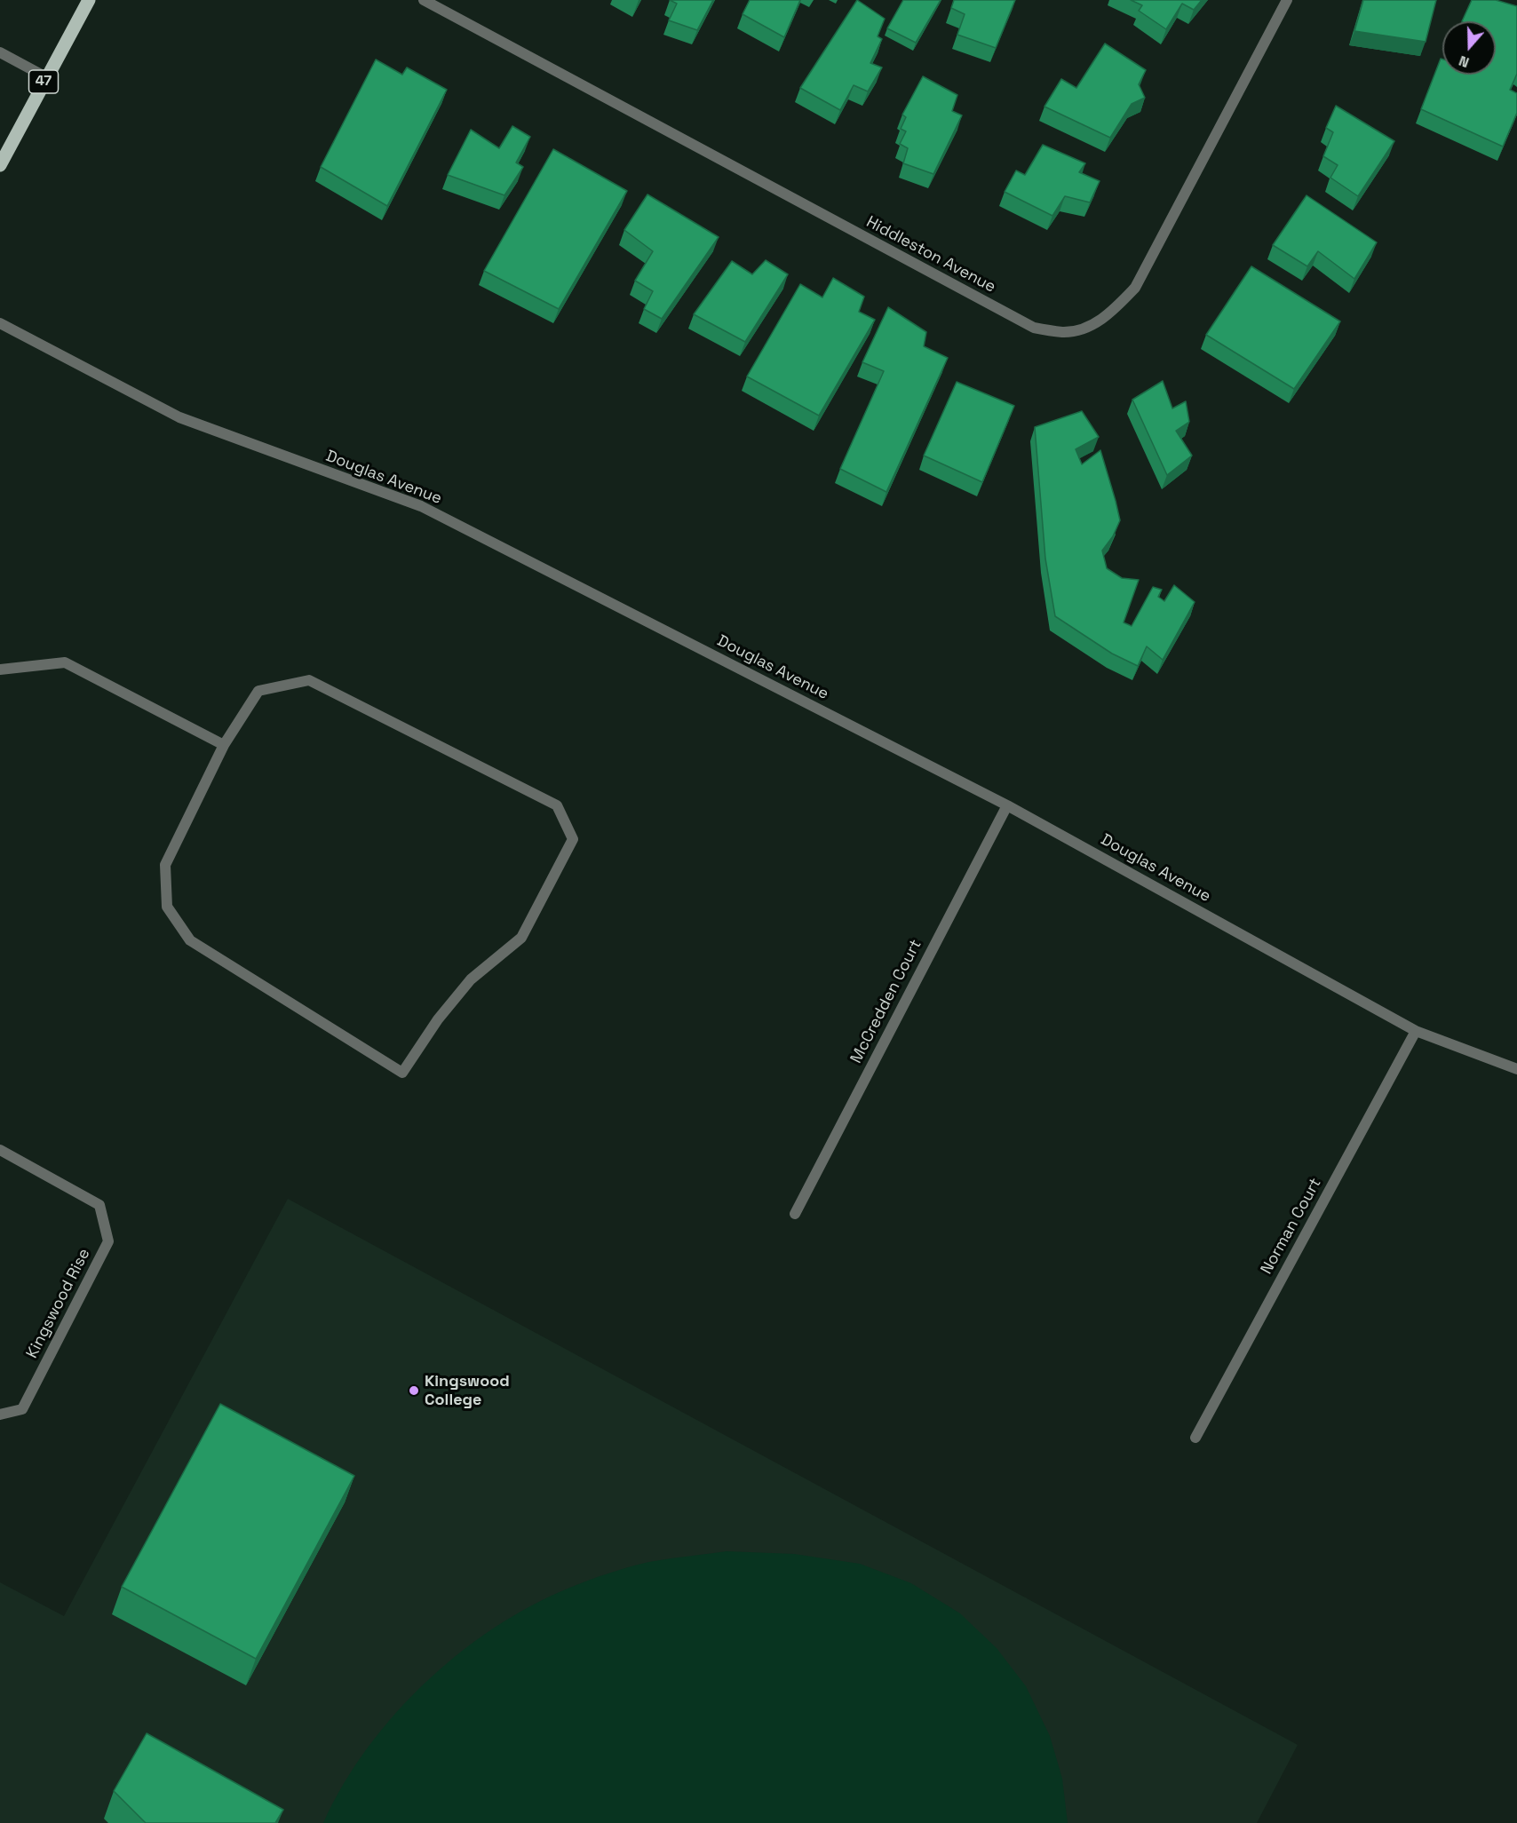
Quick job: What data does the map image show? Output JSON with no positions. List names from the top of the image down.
{
  "streets": {
    "main road": ["47"],
    "street": [
      "Hiddleston Avenue",
      "Douglas Avenue",
      "McCredden Court",
      "Norman Court",
      "Kingswood Rise"
    ]
  },
  "crossings": [
    ["Douglas Avenue", "McCredden Court"],
    ["Douglas Avenue", "Norman Court"]
  ],
  "places": ["Kingswood College"],
  "north": "bottom"
}
